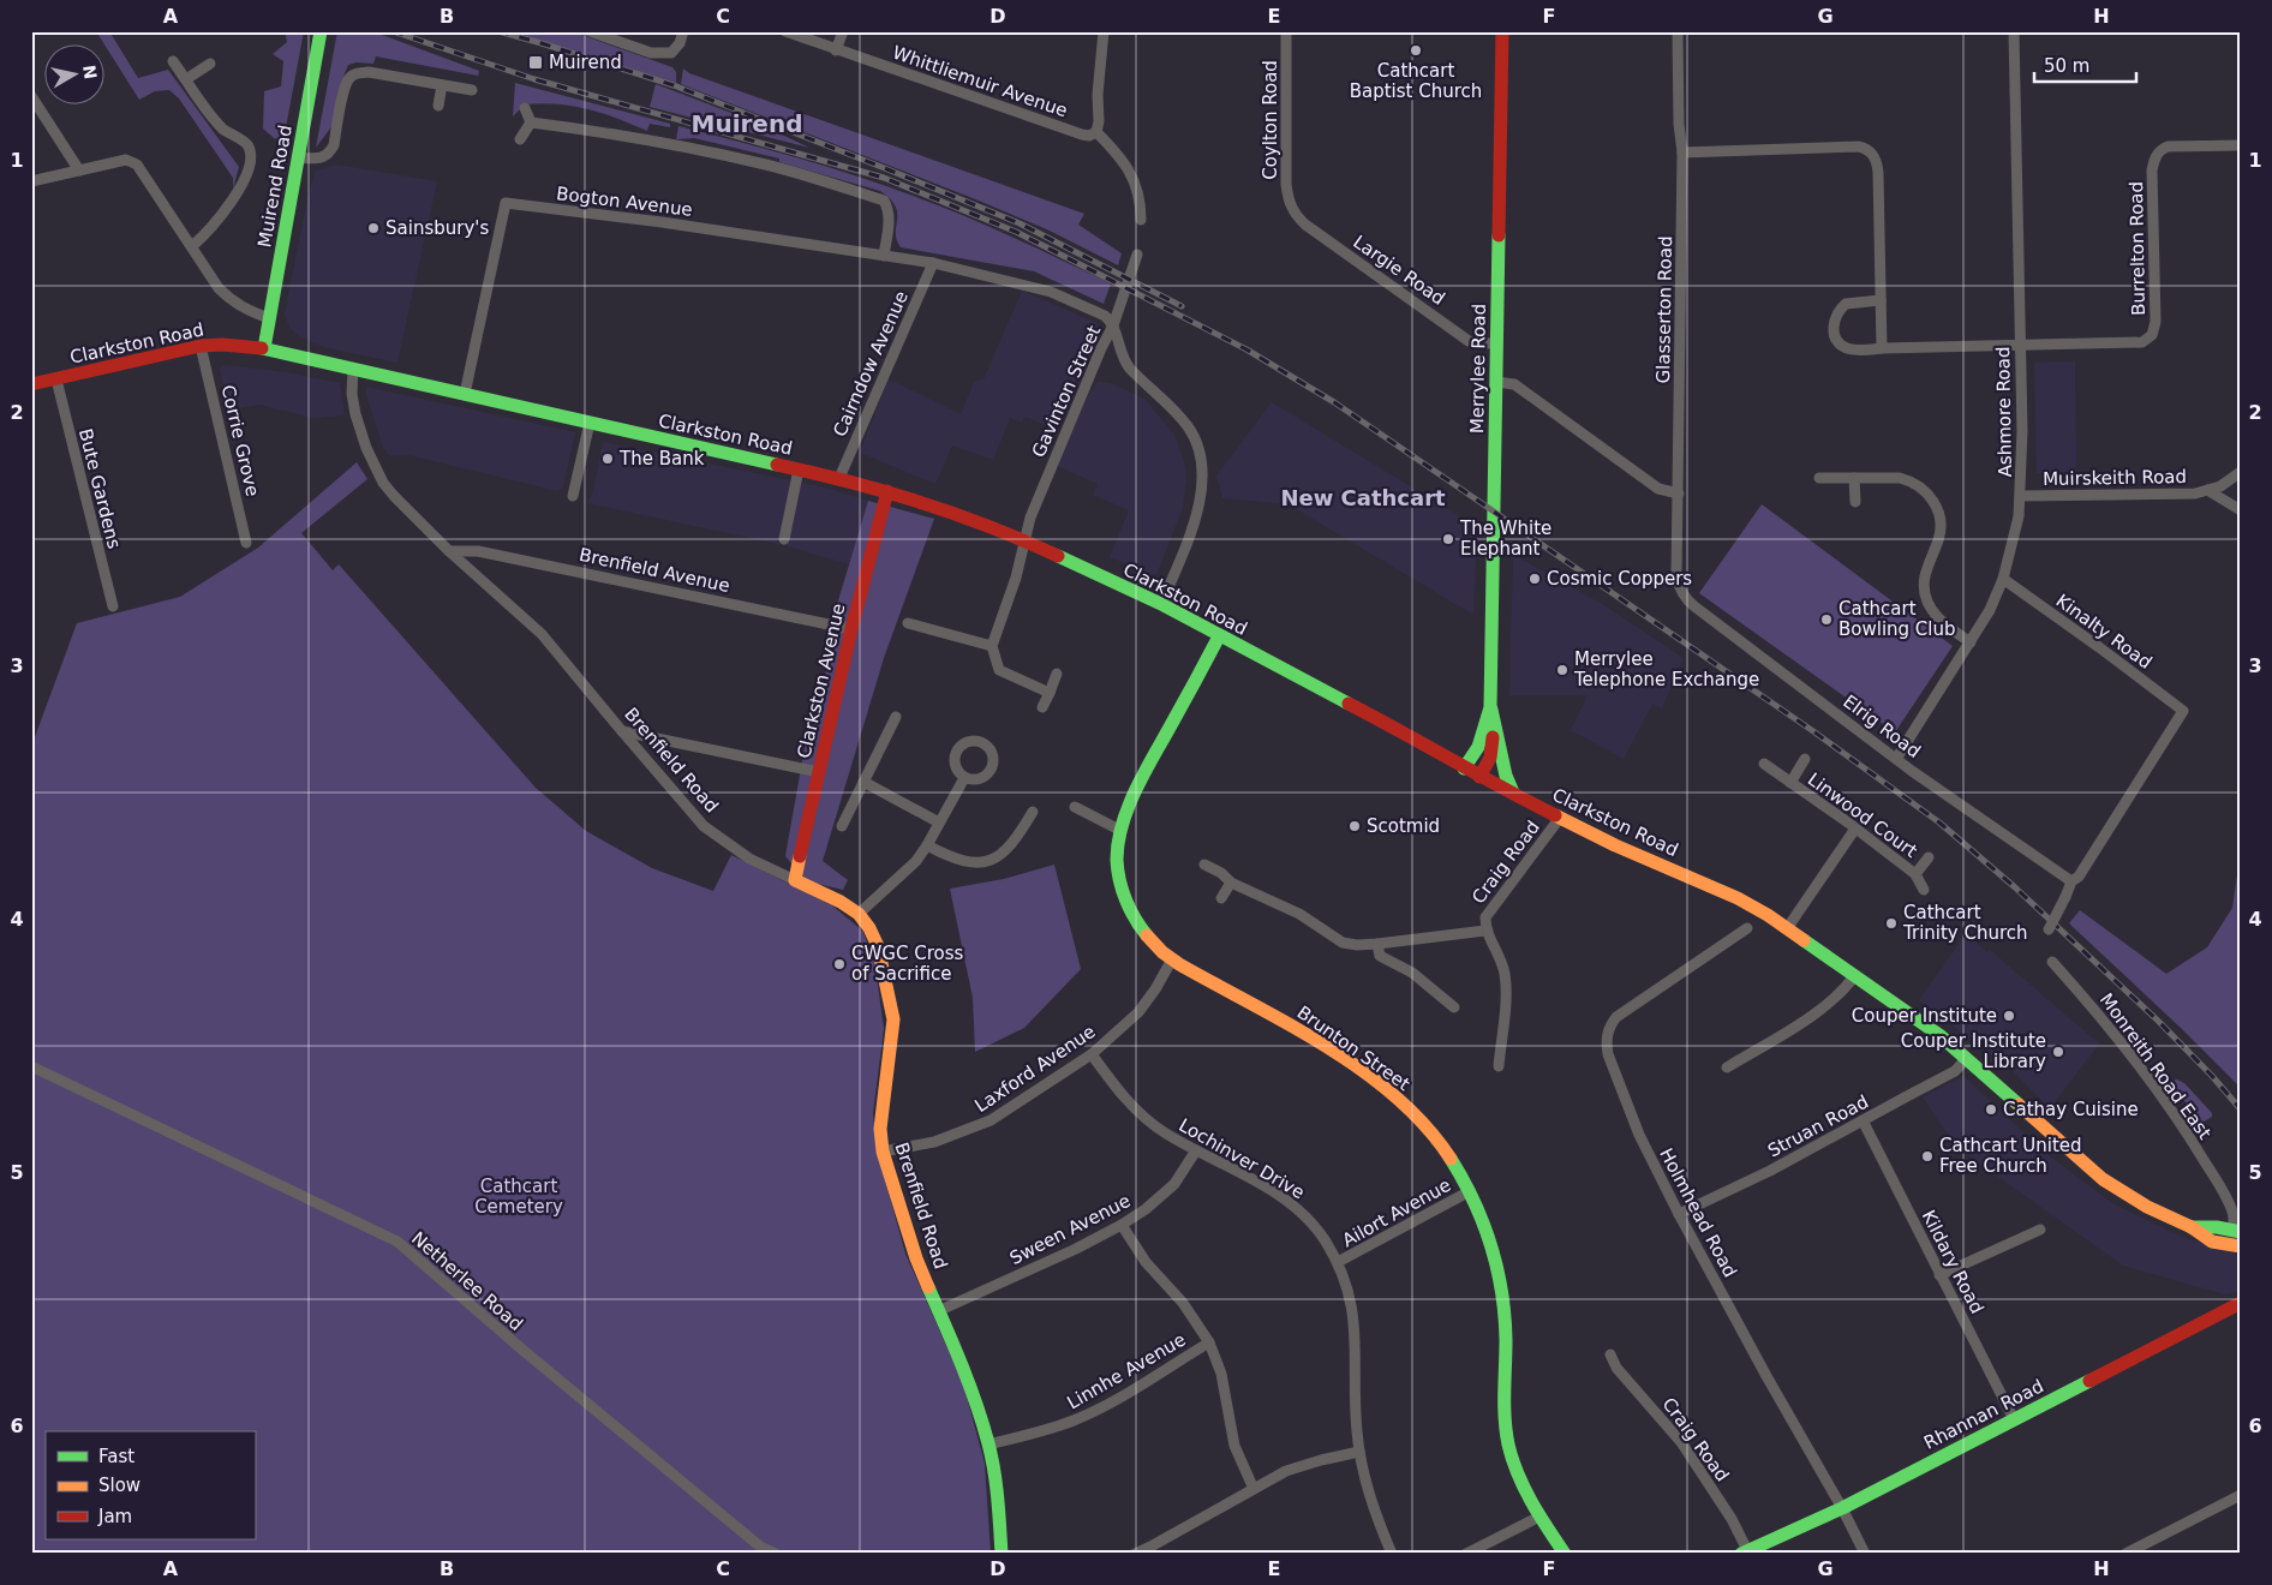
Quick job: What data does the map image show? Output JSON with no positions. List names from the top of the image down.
{
  "streets": {
    "main road": [
      "Muirend Road",
      "Clarkston Road",
      "Merrylee Road",
      "Clarkston Avenue",
      "Brenfield Road",
      "Brunton Street",
      "Rhannan Road"
    ],
    "street": [
      "Whittliemuir Avenue",
      "Coylton Road",
      "Bogton Avenue",
      "Burrelton Road",
      "Largie Road",
      "Glasserton Road",
      "Cairndow Avenue",
      "Gavinton Street",
      "Ashmore Road",
      "Corrie Grove",
      "Muirskeith Road",
      "Bute Gardens",
      "Brenfield Avenue",
      "Kinalty Road",
      "Elrig Road",
      "Linwood Court",
      "Craig Road",
      "Monreith Road East",
      "Laxford Avenue",
      "Struan Road",
      "Lochinver Drive",
      "Ailort Avenue",
      "Holmhead Road",
      "Sween Avenue",
      "Kildary Road",
      "Netherlee Road",
      "Linnhe Avenue"
    ]
  },
  "crossings": [
    ["Coylton Road", "Largie Road"],
    ["Muirend Road", "Clarkston Road"],
    ["Bogton Avenue", "Clarkston Road"],
    ["Bogton Avenue", "Cairndow Avenue"],
    ["Bogton Avenue", "Gavinton Street"],
    ["Burrelton Road", "Ashmore Road"],
    ["Largie Road", "Merrylee Road"],
    ["Glasserton Road", "Elrig Road"],
    ["Clarkston Road", "Cairndow Avenue"],
    ["Clarkston Road", "Merrylee Road"],
    ["Clarkston Road", "Gavinton Street"],
    ["Clarkston Road", "Corrie Grove"],
    ["Clarkston Road", "Bute Gardens"],
    ["Clarkston Road", "Clarkston Avenue"],
    ["Clarkston Road", "Brenfield Road"],
    ["Clarkston Road", "Craig Road"],
    ["Clarkston Road", "Brunton Street"],
    ["Clarkston Road", "Monreith Road East"],
    ["Clarkston Road", "Struan Road"],
    ["Ashmore Road", "Muirskeith Road"],
    ["Ashmore Road", "Kinalty Road"],
    ["Ashmore Road", "Elrig Road"],
    ["Brenfield Avenue", "Clarkston Avenue"],
    ["Brenfield Avenue", "Brenfield Road"],
    ["Kinalty Road", "Elrig Road"],
    ["Clarkston Avenue", "Brenfield Road"],
    ["Brenfield Road", "Laxford Avenue"],
    ["Brenfield Road", "Sween Avenue"],
    ["Brenfield Road", "Linnhe Avenue"],
    ["Craig Road", "Rhannan Road"],
    ["Brunton Street", "Laxford Avenue"],
    ["Brunton Street", "Ailort Avenue"],
    ["Laxford Avenue", "Lochinver Drive"],
    ["Struan Road", "Holmhead Road"],
    ["Struan Road", "Kildary Road"],
    ["Lochinver Drive", "Ailort Avenue"],
    ["Lochinver Drive", "Sween Avenue"],
    ["Holmhead Road", "Rhannan Road"],
    ["Kildary Road", "Rhannan Road"]
  ],
  "districts": ["Muirend", "New Cathcart"],
  "parks": ["Cathcart Cemetery"],
  "places": {
    "other": [
      "Cathcart Baptist Church",
      "Sainsbury's",
      "The Bank",
      "The White Elephant",
      "Cosmic Coppers",
      "Cathcart Bowling Club",
      "Merrylee Telephone Exchange",
      "Scotmid",
      "Cathcart Trinity Church",
      "CWGC Cross of Sacrifice",
      "Couper Institute",
      "Couper Institute Library",
      "Cathay Cuisine",
      "Cathcart United Free Church"
    ],
    "transit": ["Muirend"]
  },
  "legend": ["Fast", "Slow", "Jam"],
  "scale_bar": "50 m",
  "north": "right",
  "grid": {
    "columns": [
      "A",
      "B",
      "C",
      "D",
      "E",
      "F",
      "G",
      "H"
    ],
    "rows": [
      "1",
      "2",
      "3",
      "4",
      "5",
      "6"
    ]
  }
}
